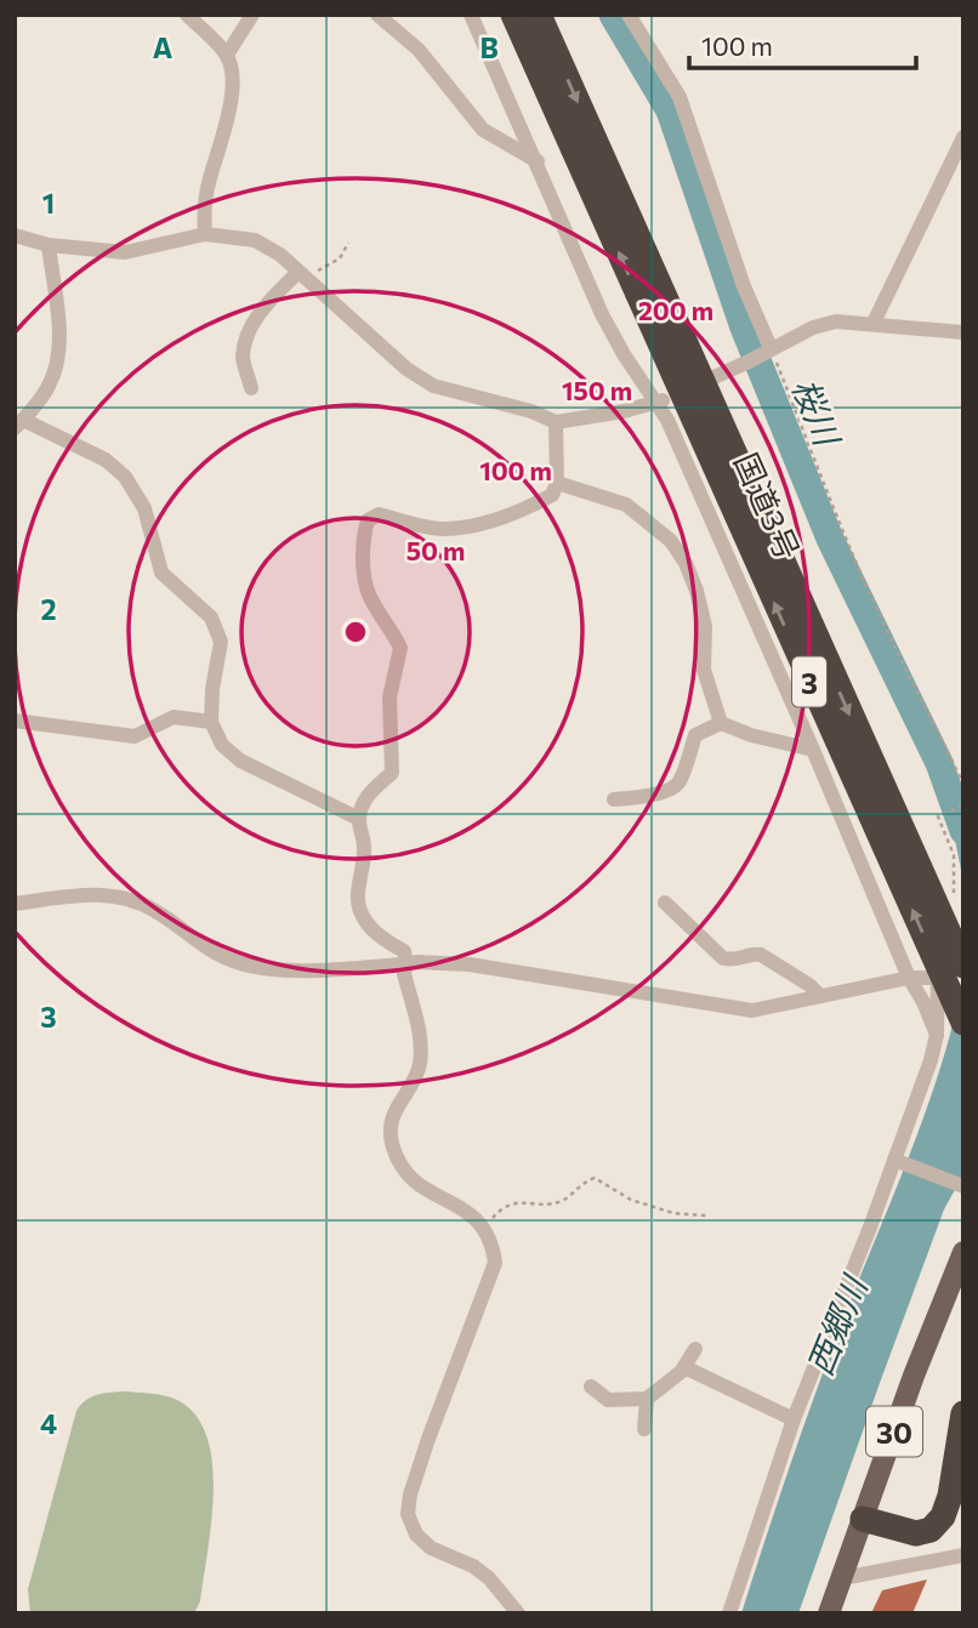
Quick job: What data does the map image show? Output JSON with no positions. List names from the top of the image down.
{
  "streets": {
    "highway": ["国道3号", "3"],
    "main road": ["30"]
  },
  "water": ["桜川", "西郷川"],
  "scale_bar": "100 m",
  "grid": {
    "columns": ["A", "B"],
    "rows": [
      "1",
      "2",
      "3",
      "4"
    ]
  },
  "rings": [
    "200 m",
    "150 m",
    "100 m",
    "50 m"
  ]
}
